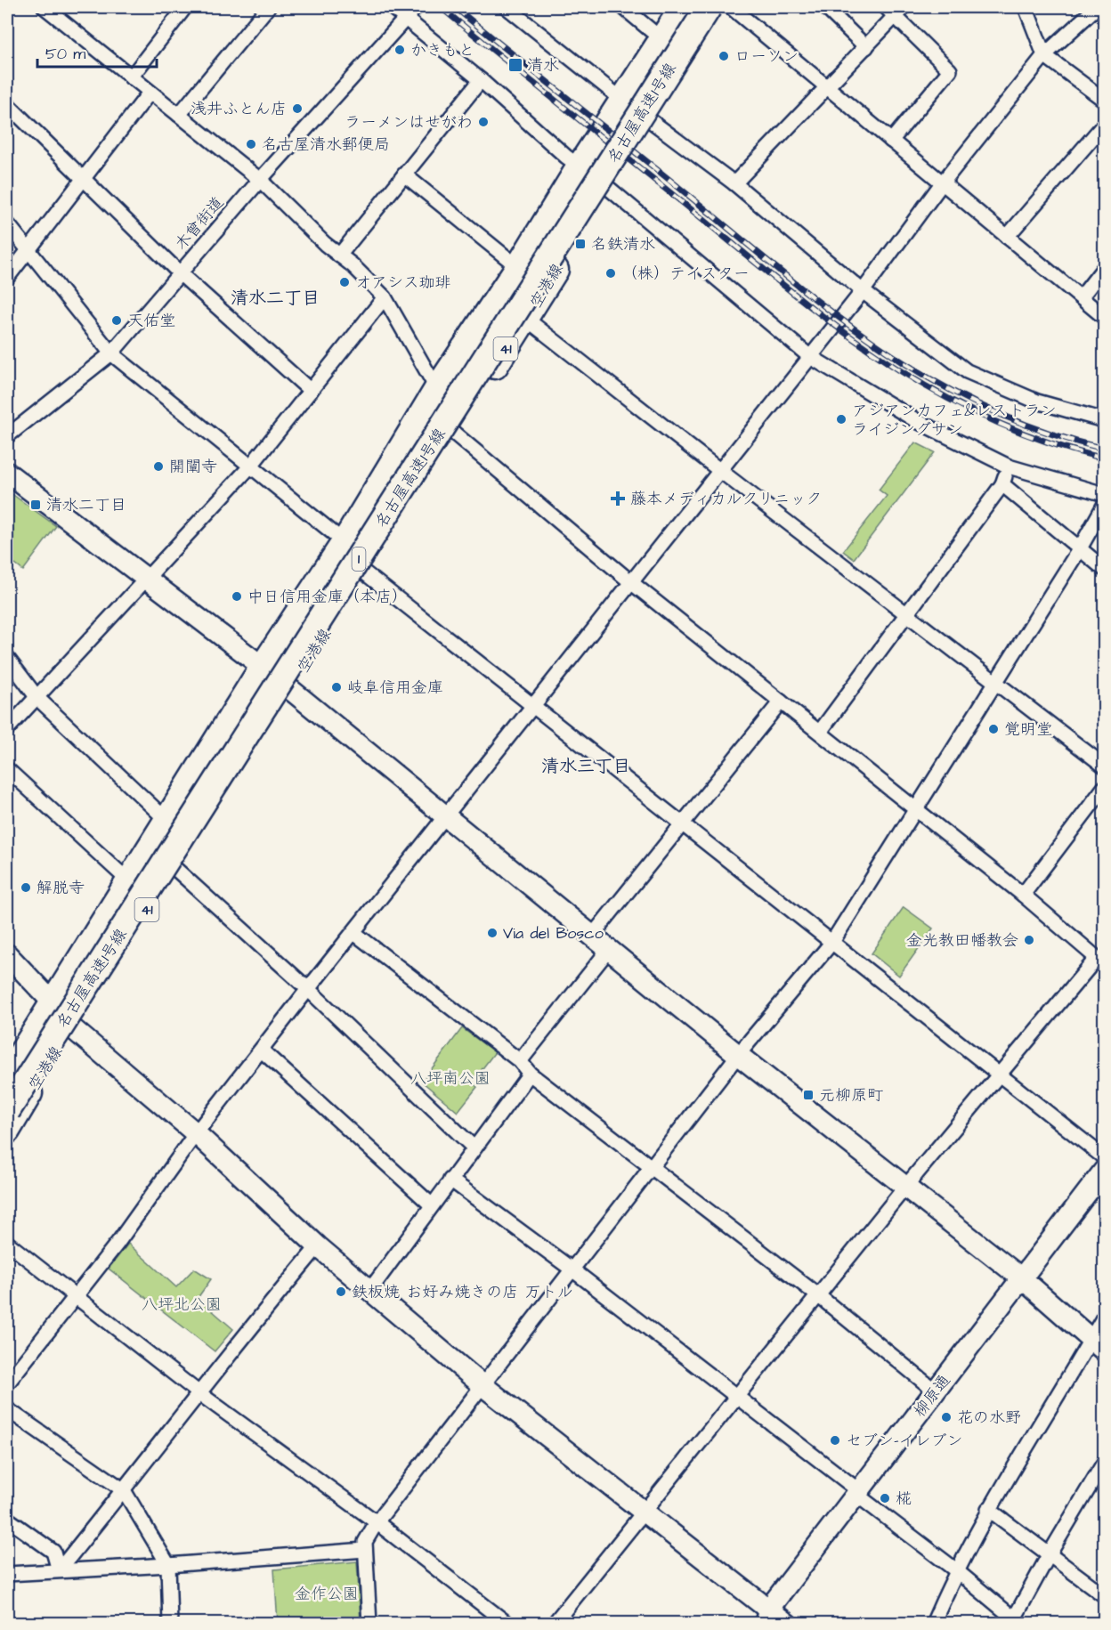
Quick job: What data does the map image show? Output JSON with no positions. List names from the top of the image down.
{
  "streets": {
    "highway": [
      "名古屋高速1号線",
      "空港線",
      "41",
      "1"
    ],
    "street": ["木曾街道", "柳原通"]
  },
  "districts": ["清水二丁目", "清水三丁目"],
  "parks": ["八坪南公園", "八坪北公園", "金作公園"],
  "places": {
    "other": [
      "かきもと",
      "ローソン",
      "浅井ふとん店",
      "ラーメンはせがわ",
      "名古屋清水郵便局",
      "（株）テイスター",
      "オアシス珈琲",
      "天佑堂",
      "アジアンカフェ&レストラン ライジングサン",
      "開闡寺",
      "中日信用金庫（本店）",
      "岐阜信用金庫",
      "覚明堂",
      "解脱寺",
      "Via del Bosco",
      "金光教田幡教会",
      "鉄板焼 お好み焼きの店 万トル",
      "花の水野",
      "セブン-イレブン",
      "椛"
    ],
    "transit": [
      "清水",
      "名鉄清水",
      "清水二丁目",
      "元柳原町"
    ],
    "health": ["藤本メディカルクリニック"]
  },
  "scale_bar": "50 m"
}
